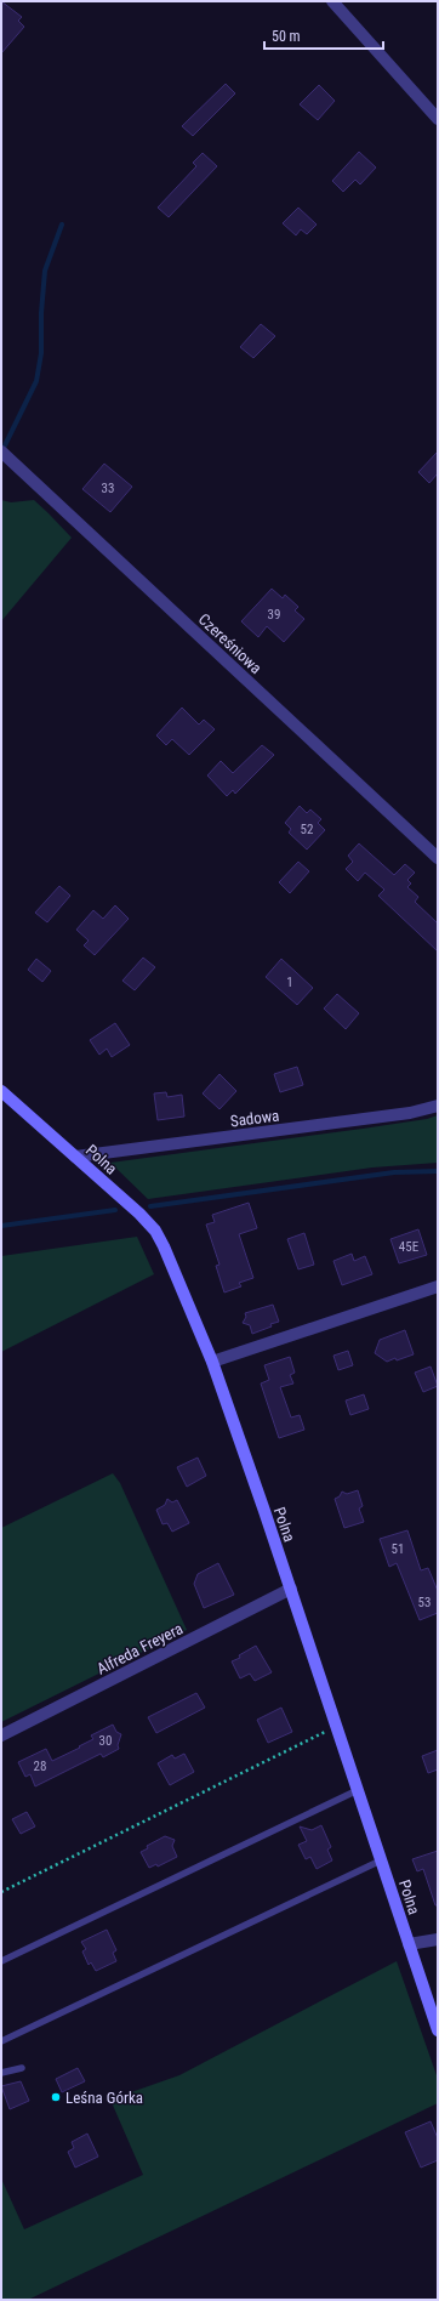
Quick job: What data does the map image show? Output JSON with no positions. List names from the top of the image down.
{
  "streets": {
    "street": [
      "Czereśniowa",
      "Sadowa",
      "Polna",
      "Alfreda Freyera"
    ]
  },
  "crossings": [
    ["Sadowa", "Polna"],
    ["Polna", "Alfreda Freyera"]
  ],
  "places": ["Leśna Górka"],
  "house_numbers": [
    "33",
    "39",
    "52",
    "1",
    "45E",
    "51",
    "53",
    "30",
    "28"
  ],
  "scale_bar": "50 m"
}
